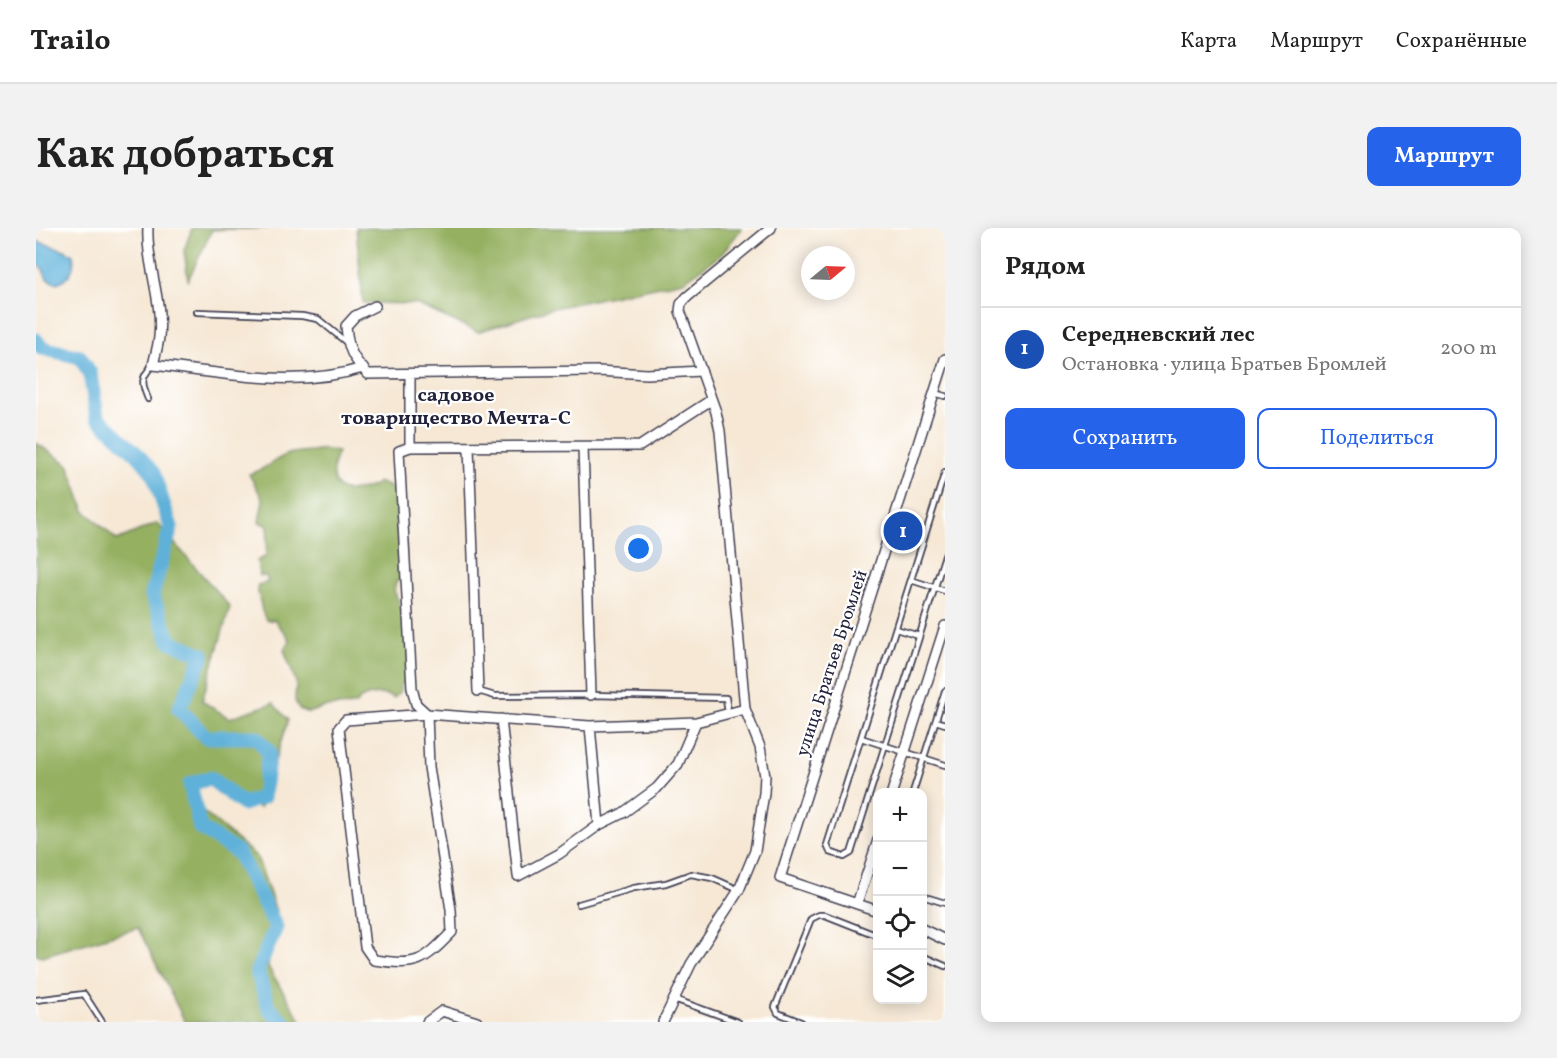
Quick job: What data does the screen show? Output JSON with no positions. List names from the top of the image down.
{
  "streets": {
    "street": ["улица Братьев Бромлей"]
  },
  "districts": ["садовое товарищество Мечта-С"],
  "north": "right",
  "page": {
    "header": "Trailo",
    "nav": ["Карта", "Маршрут", "Сохранённые"],
    "title": "Как добраться",
    "buttons": [
      "Маршрут",
      ["Сохранить", "Поделиться"]
    ],
    "heading": "Рядом",
    "list": [
      {
        "mark": "1",
        "name": "Середневский лес",
        "note": "Остановка · улица Братьев Бромлей",
        "value": "200 m"
      }
    ],
    "pins": "1",
    "map_buttons": ["+", "−"]
  }
}
